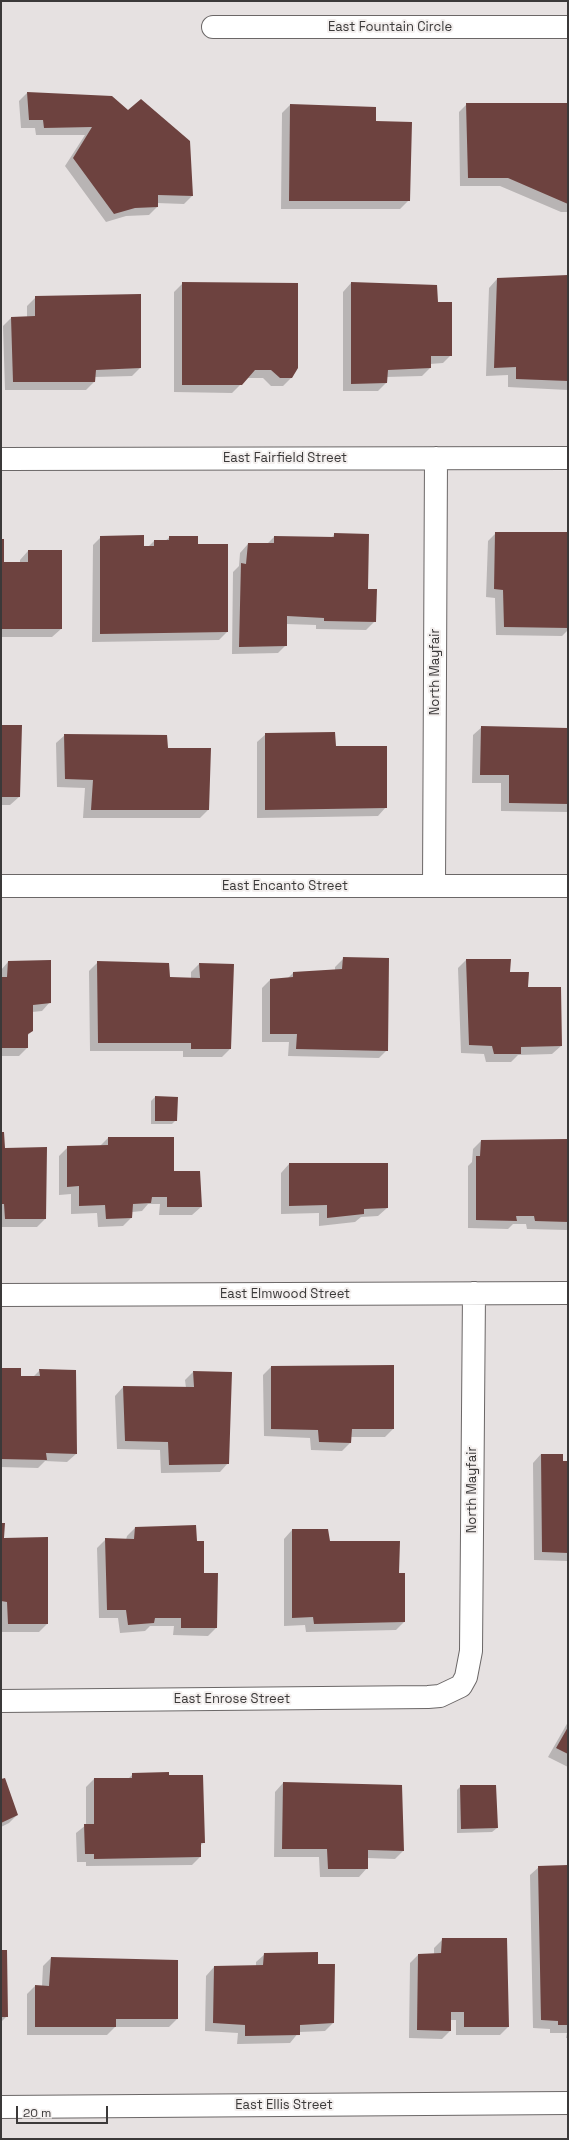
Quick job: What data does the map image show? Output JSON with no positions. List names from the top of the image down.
{
  "streets": {
    "street": [
      "East Fountain Circle",
      "East Fairfield Street",
      "North Mayfair",
      "East Encanto Street",
      "East Elmwood Street",
      "East Enrose Street",
      "East Ellis Street"
    ]
  },
  "crossings": [
    ["East Fairfield Street", "North Mayfair"],
    ["North Mayfair", "East Encanto Street"],
    ["North Mayfair", "East Elmwood Street"],
    ["North Mayfair", "East Enrose Street"]
  ],
  "scale_bar": "20 m"
}
